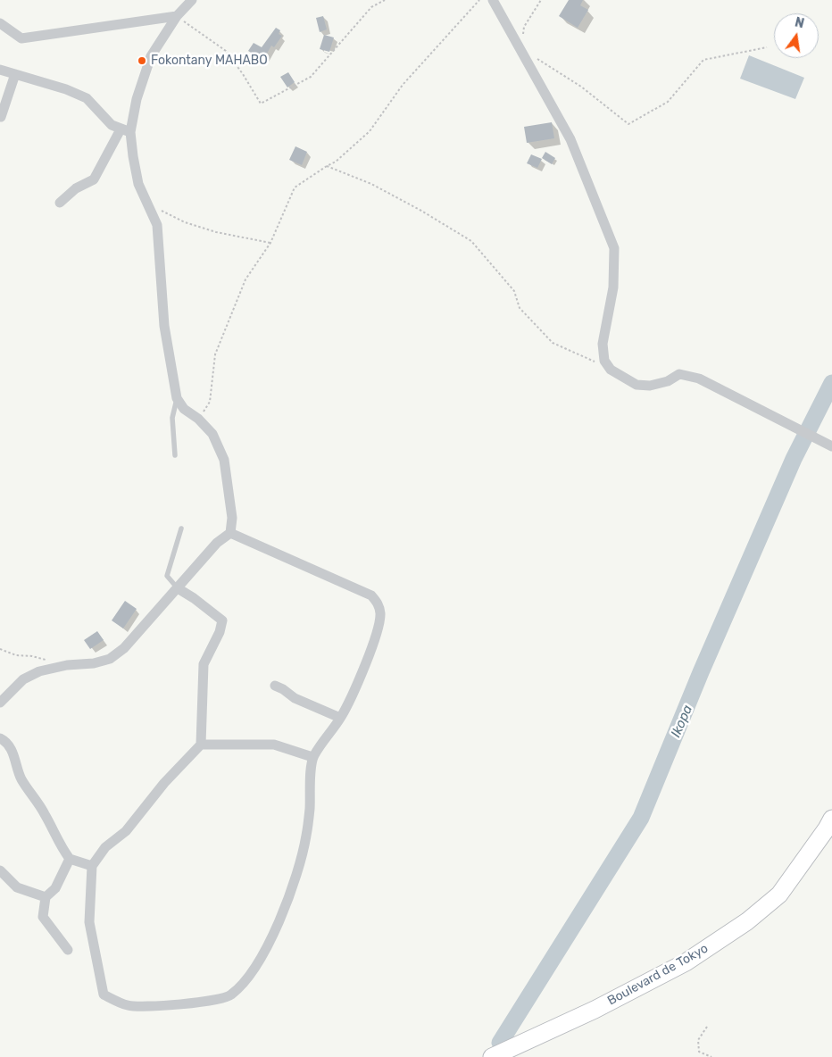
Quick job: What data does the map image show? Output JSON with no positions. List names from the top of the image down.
{
  "streets": {
    "main road": ["Boulevard de Tokyo"]
  },
  "water": ["Ikopa"],
  "places": ["Fokontany MAHABO"],
  "north": "top"
}
